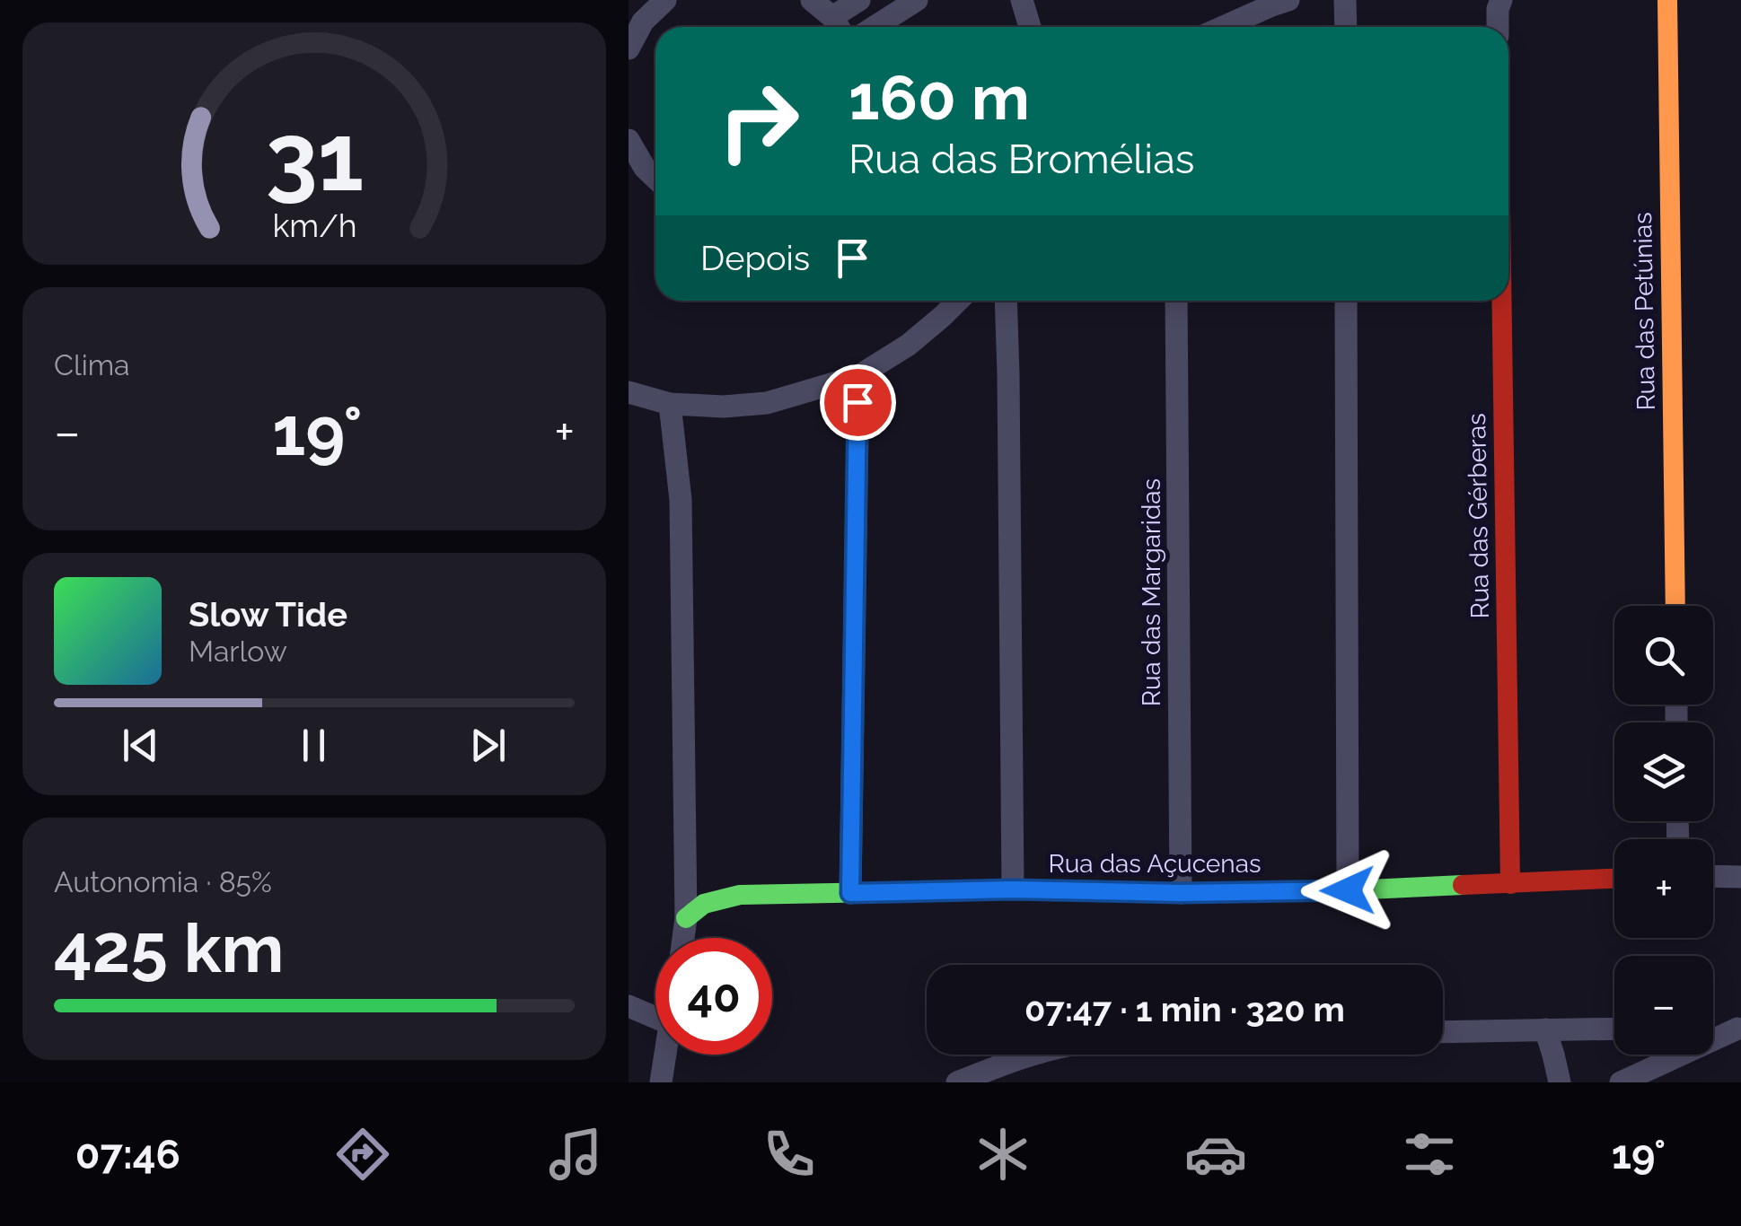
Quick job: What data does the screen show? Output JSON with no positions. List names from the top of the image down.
{
  "streets": {
    "street": [
      "Rua das Petúnias",
      "Rua das Gérberas",
      "Rua das Margaridas",
      "Rua das Açucenas"
    ]
  },
  "crossings": [
    ["Rua das Gérberas", "Rua das Açucenas"],
    ["Rua das Margaridas", "Rua das Açucenas"]
  ],
  "page": {
    "turn": ["160 m", "Rua das Bromélias"],
    "then": "Depois",
    "tile": [
      "Clima",
      ["Autonomia · 85%", "425 km"]
    ],
    "heat": ["−", "19°", "+"],
    "song": ["Slow Tide", "Marlow"],
    "map_buttons": ["+", "−"],
    "limit": "40",
    "trip": "07:47 · 1 min · 320 m",
    "tabs": ["07:46", "19°"],
    "gauge": ["31", "km/h"]
  }
}
